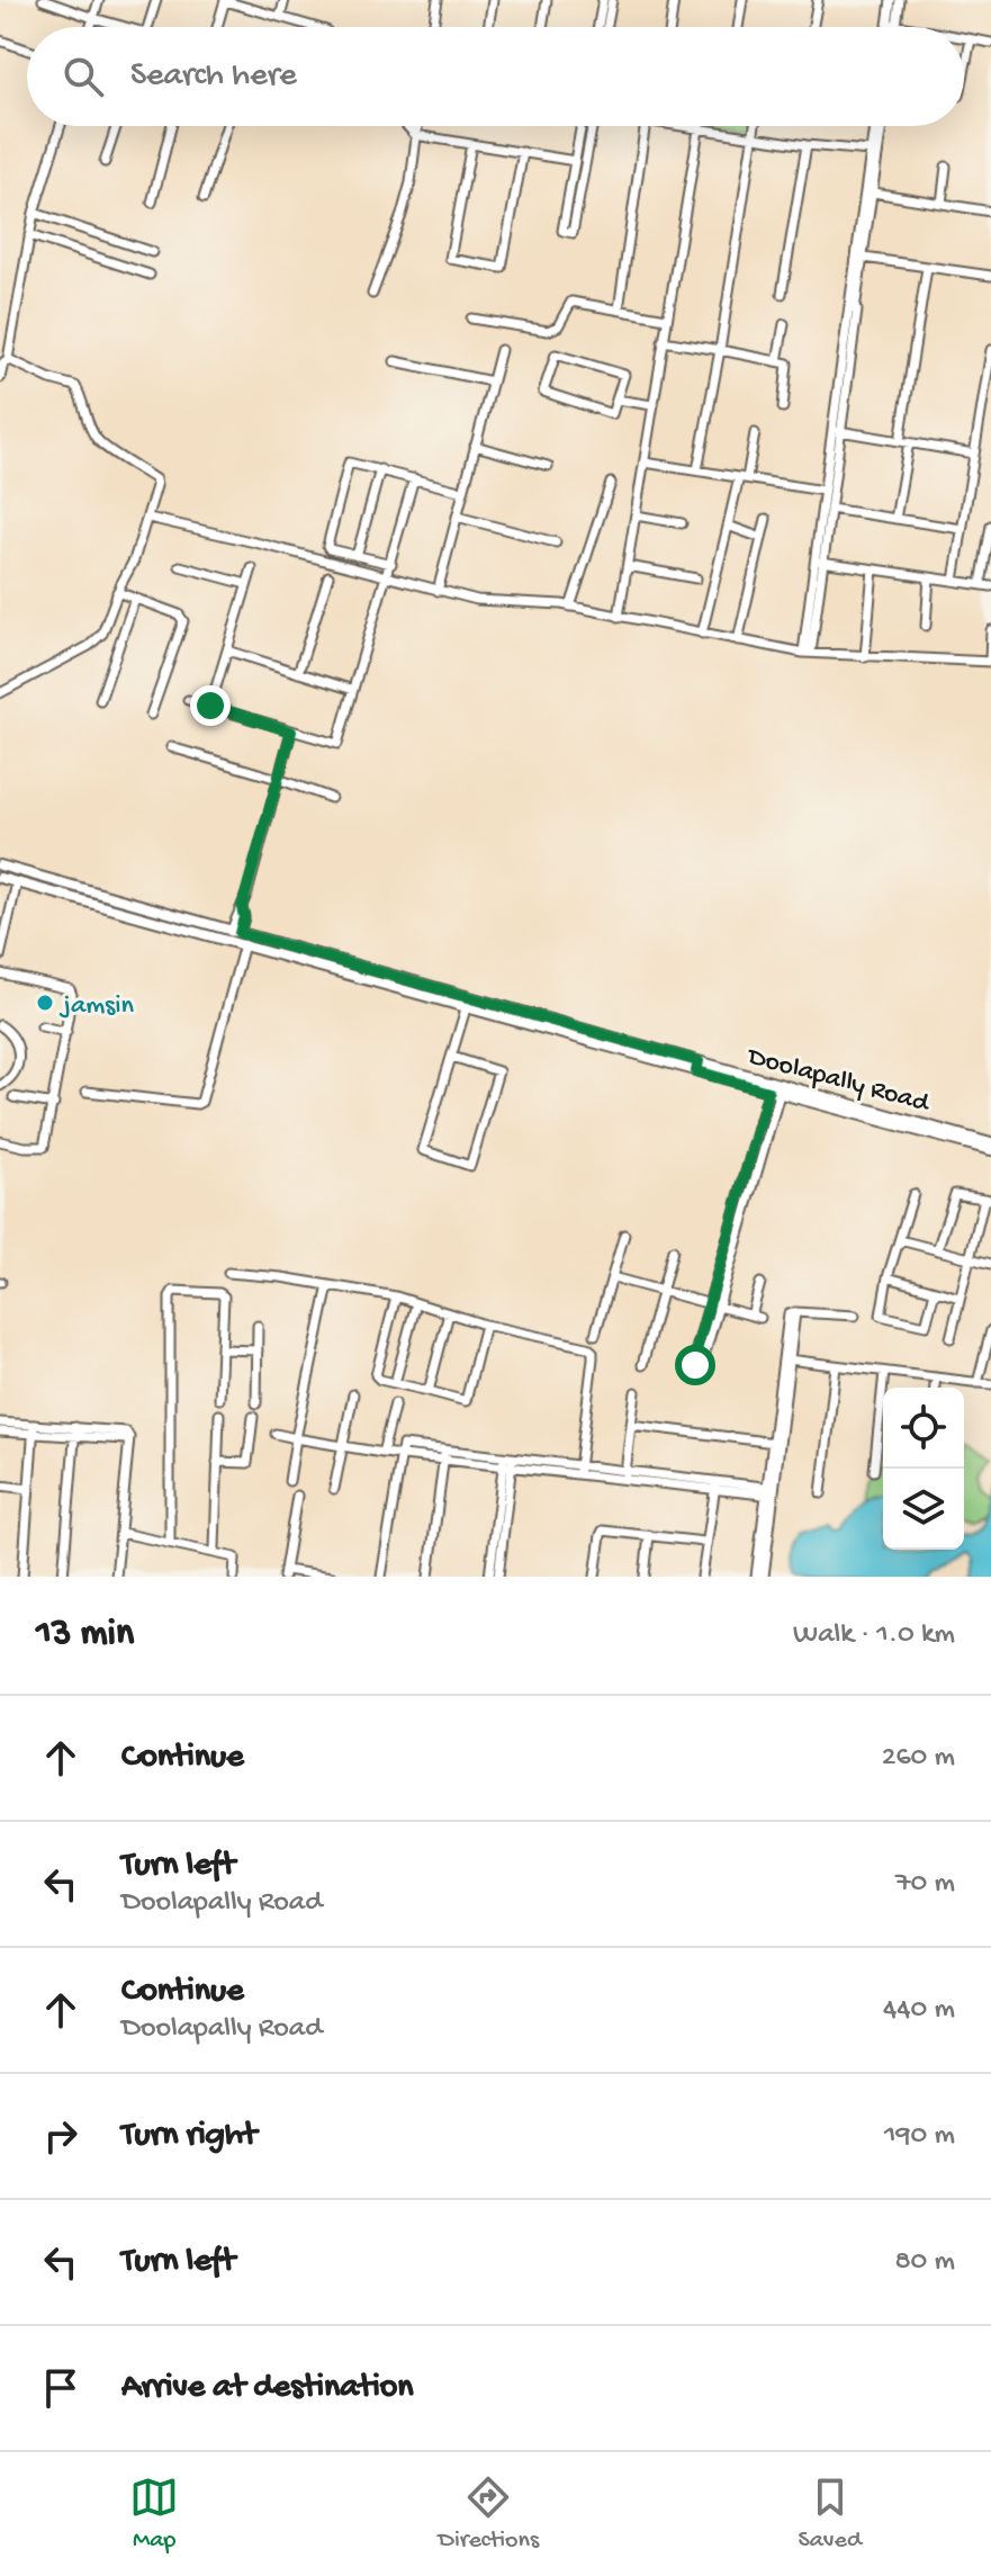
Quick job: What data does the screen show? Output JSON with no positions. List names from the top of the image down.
{
  "streets": {
    "main road": ["Doolapally Road"]
  },
  "places": ["jamsin"],
  "page": {
    "search": "Search here",
    "heading": ["13 min", "Walk · 1.0 km"],
    "list": [
      ["Continue", "260 m"],
      ["Turn left", "Doolapally Road", "70 m"],
      ["Continue", "Doolapally Road", "440 m"],
      ["Turn right", "190 m"],
      ["Turn left", "80 m"],
      "Arrive at destination"
    ],
    "nav": ["Map", "Directions", "Saved"]
  }
}
